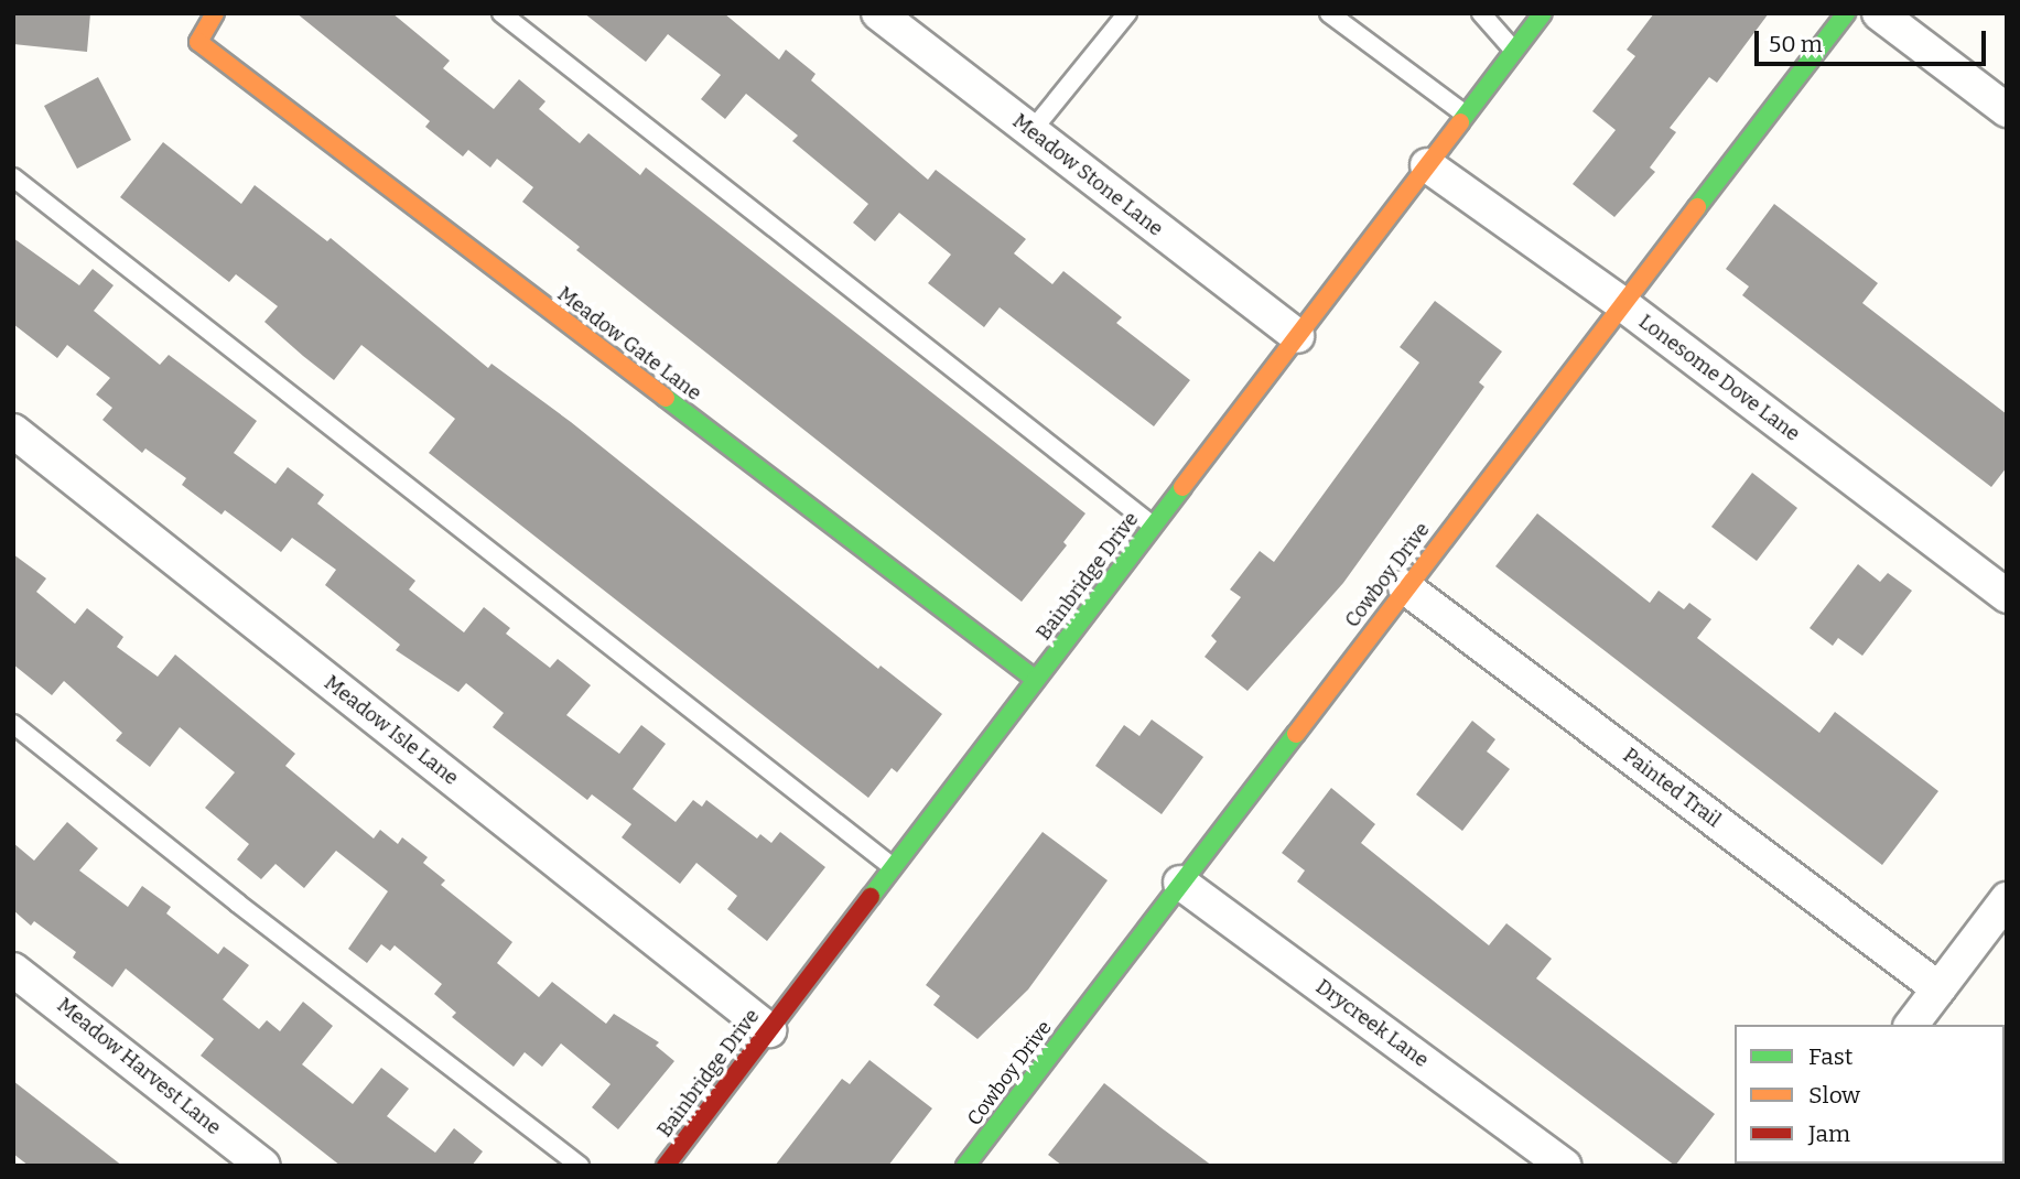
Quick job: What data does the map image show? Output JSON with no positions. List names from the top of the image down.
{
  "streets": {
    "street": [
      "Meadow Stone Lane",
      "Meadow Gate Lane",
      "Lonesome Dove Lane",
      "Cowboy Drive",
      "Bainbridge Drive",
      "Meadow Isle Lane",
      "Painted Trail",
      "Drycreek Lane",
      "Meadow Harvest Lane"
    ]
  },
  "crossings": [
    ["Meadow Stone Lane", "Bainbridge Drive"],
    ["Meadow Gate Lane", "Bainbridge Drive"],
    ["Lonesome Dove Lane", "Cowboy Drive"],
    ["Lonesome Dove Lane", "Bainbridge Drive"],
    ["Cowboy Drive", "Painted Trail"],
    ["Cowboy Drive", "Drycreek Lane"],
    ["Bainbridge Drive", "Meadow Isle Lane"]
  ],
  "legend": ["Fast", "Slow", "Jam"],
  "scale_bar": "50 m"
}
